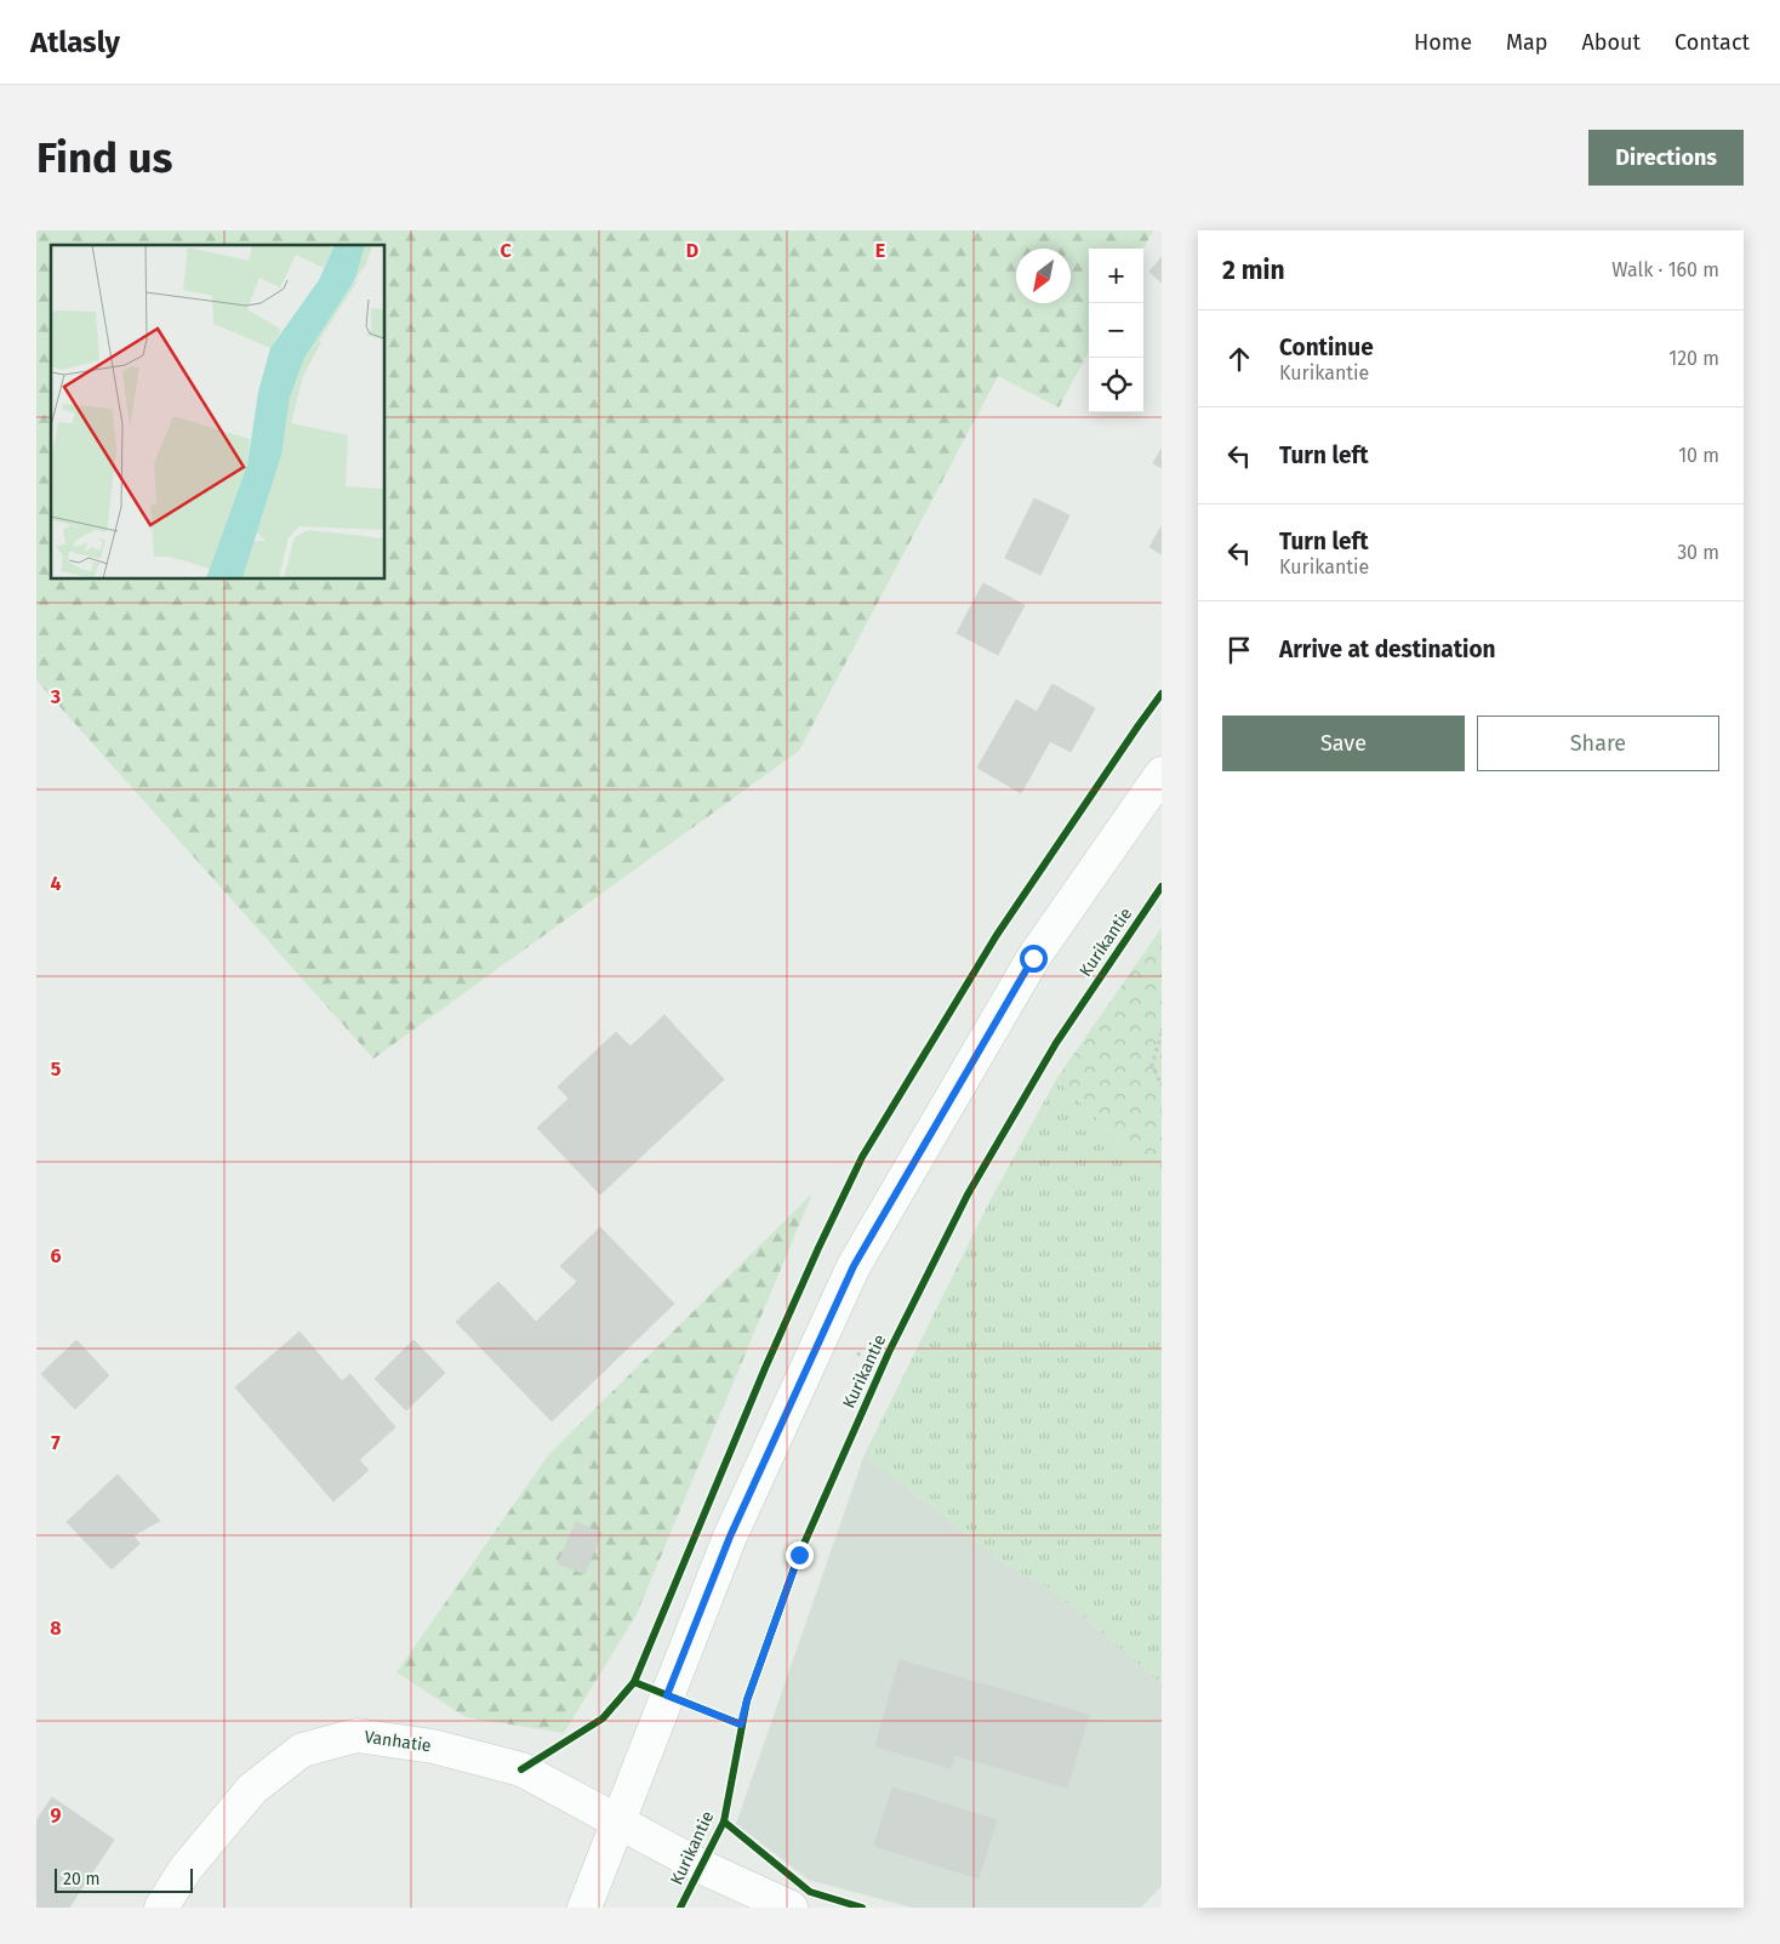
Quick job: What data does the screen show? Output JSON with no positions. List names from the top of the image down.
{
  "streets": {
    "street": ["Vanhatie"],
    "cycle path": ["Kurikantie"]
  },
  "scale_bar": "20 m",
  "north": "bottom left",
  "page": {
    "header": "Atlasly",
    "nav": [
      "Home",
      "Map",
      "About",
      "Contact"
    ],
    "buttons": [
      "Directions",
      ["Save", "Share"]
    ],
    "title": "Find us",
    "heading": ["2 min", "Walk · 160 m"],
    "map_buttons": ["+", "−"],
    "list": [
      ["Continue", "Kurikantie", "120 m"],
      ["Turn left", "10 m"],
      ["Turn left", "Kurikantie", "30 m"],
      "Arrive at destination"
    ],
    "scale": "20 m"
  },
  "grid": {
    "columns": ["C", "D", "E"],
    "rows": [
      "3",
      "4",
      "5",
      "6",
      "7",
      "8",
      "9"
    ]
  }
}
